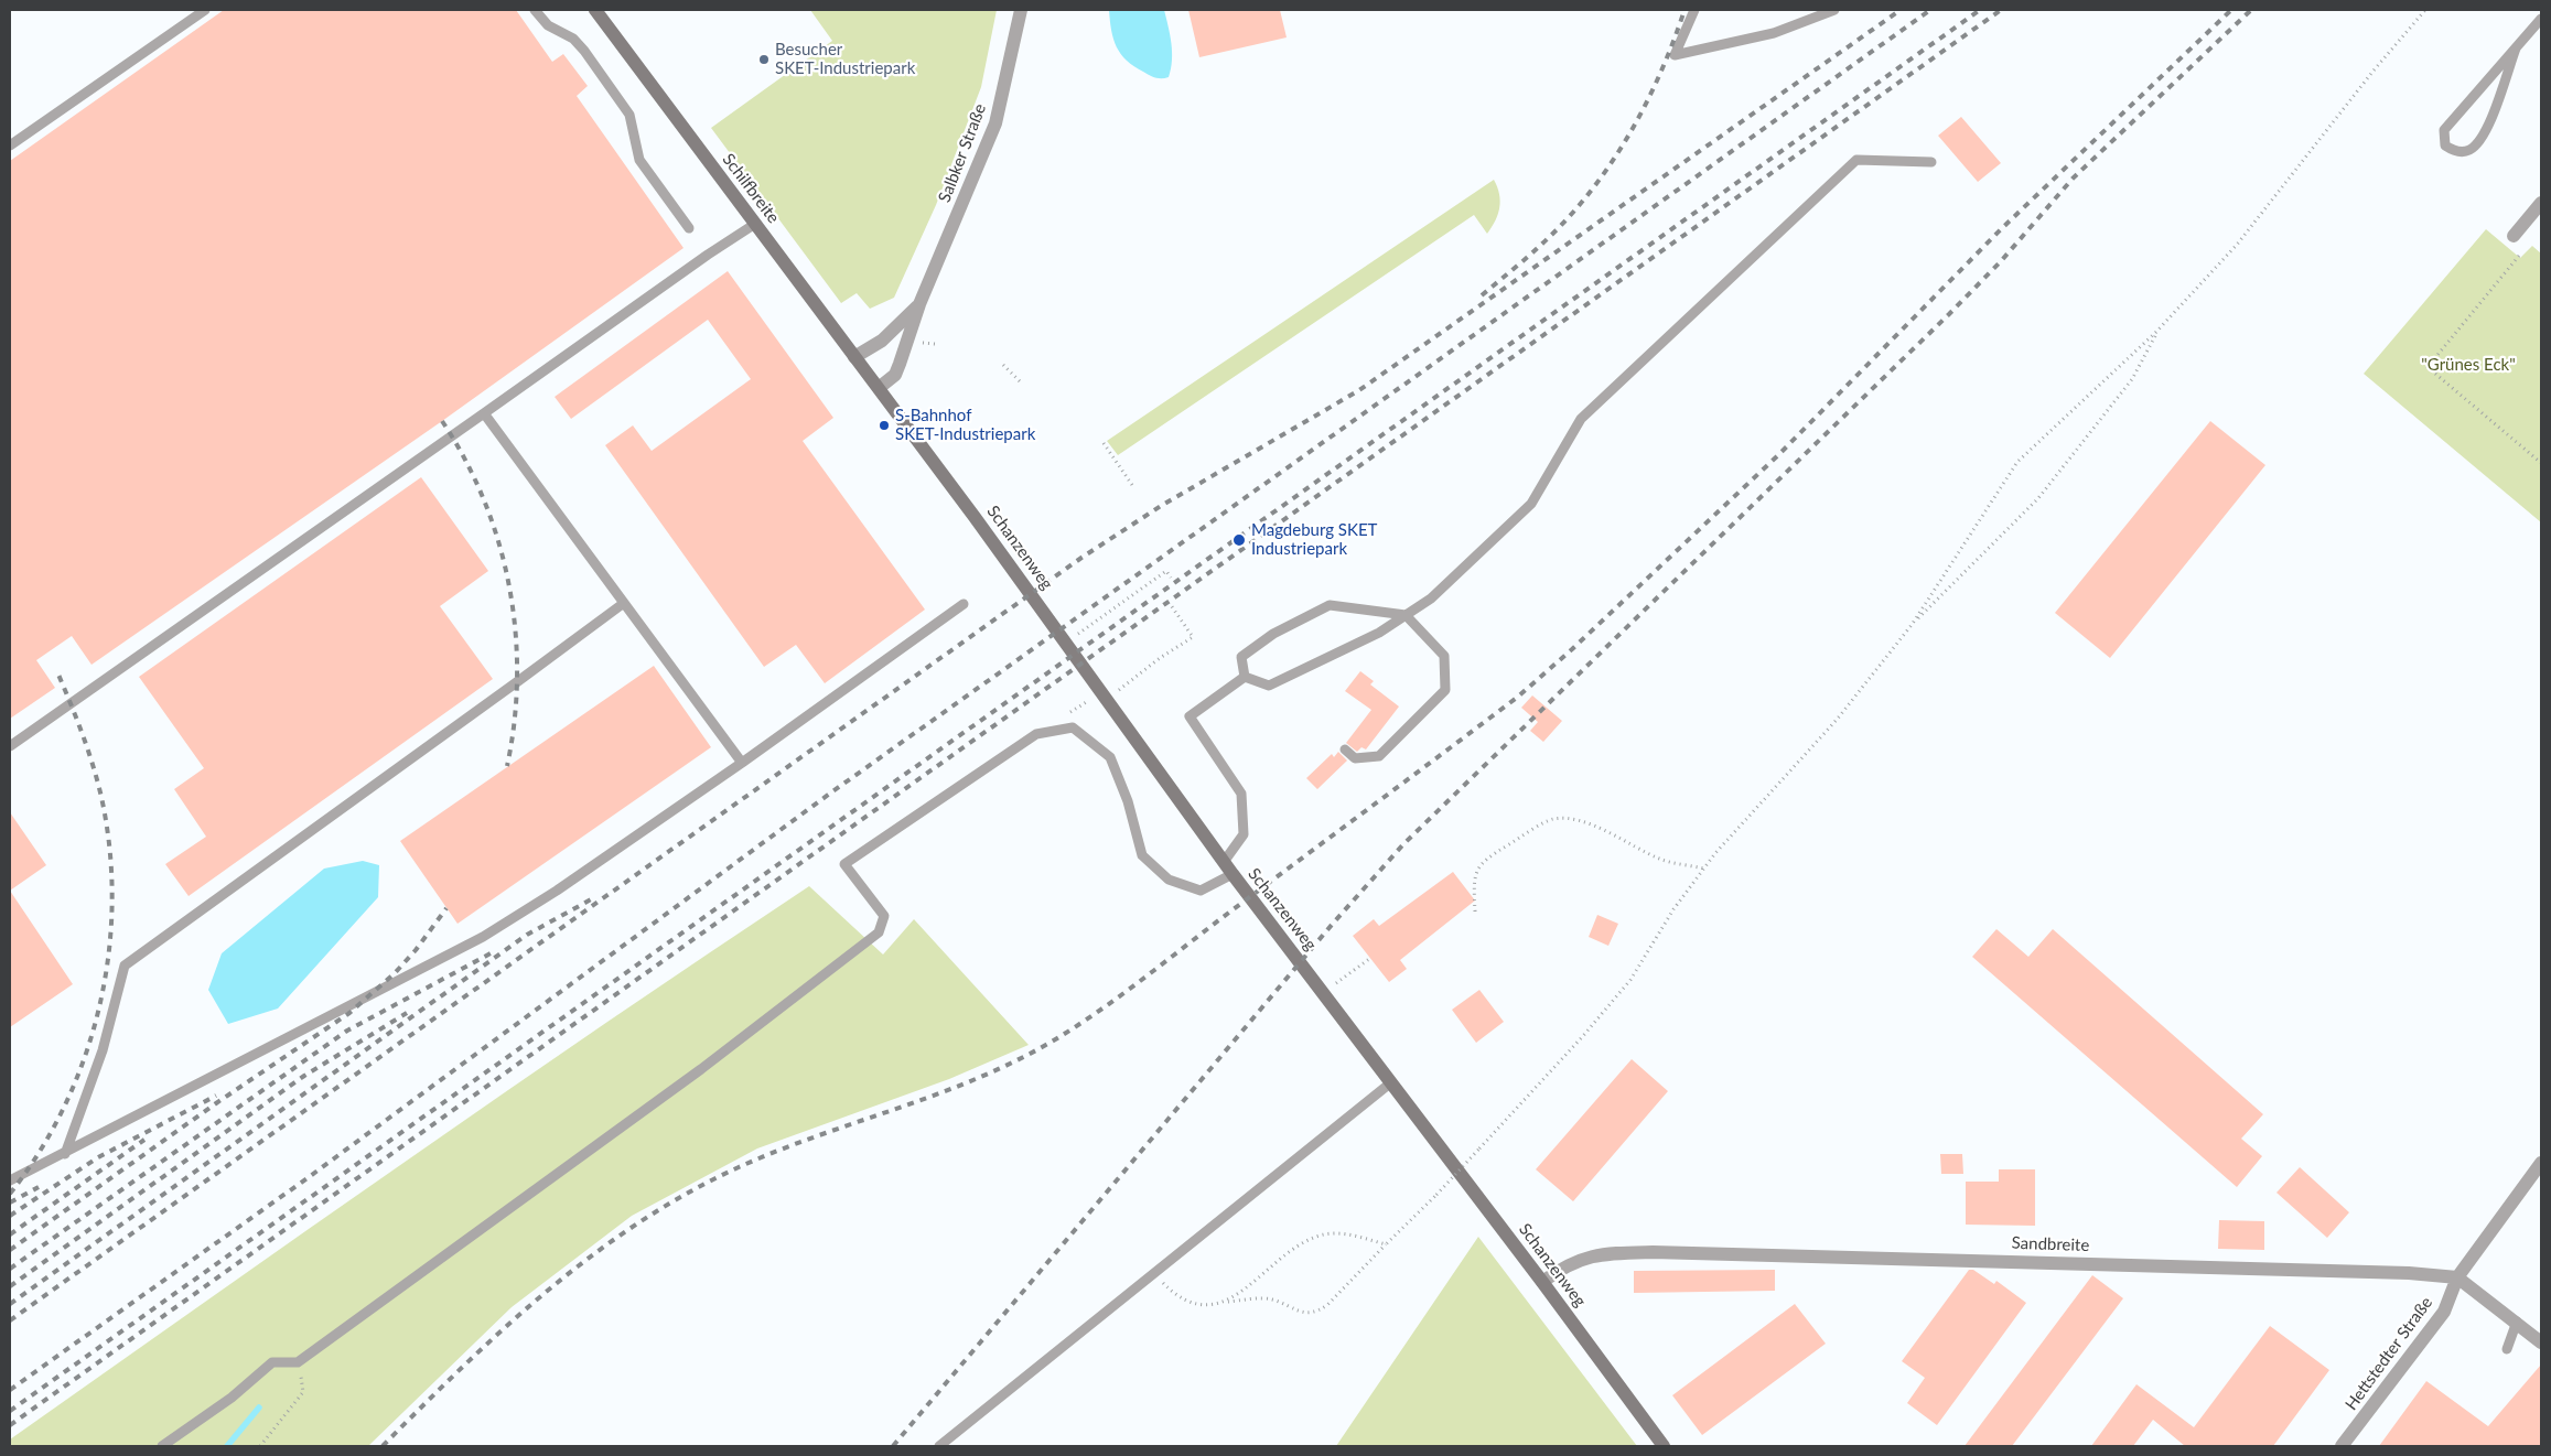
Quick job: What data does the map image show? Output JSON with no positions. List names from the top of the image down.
{
  "streets": {
    "main road": ["Schilfbreite", "Schanzenweg"],
    "street": ["Salbker Straße", "Sandbreite", "Hettstedter Straße"]
  },
  "crossings": [
    ["Salbker Straße", "Schilfbreite"],
    ["Salbker Straße", "Schanzenweg"],
    ["Schilfbreite", "Schanzenweg"],
    ["Schanzenweg", "Sandbreite"],
    ["Sandbreite", "Hettstedter Straße"]
  ],
  "parks": ["\"Grünes Eck\""],
  "places": ["Besucher SKET-Industriepark", "S-Bahnhof SKET-Industriepark", "Magdeburg SKET Industriepark"]
}
